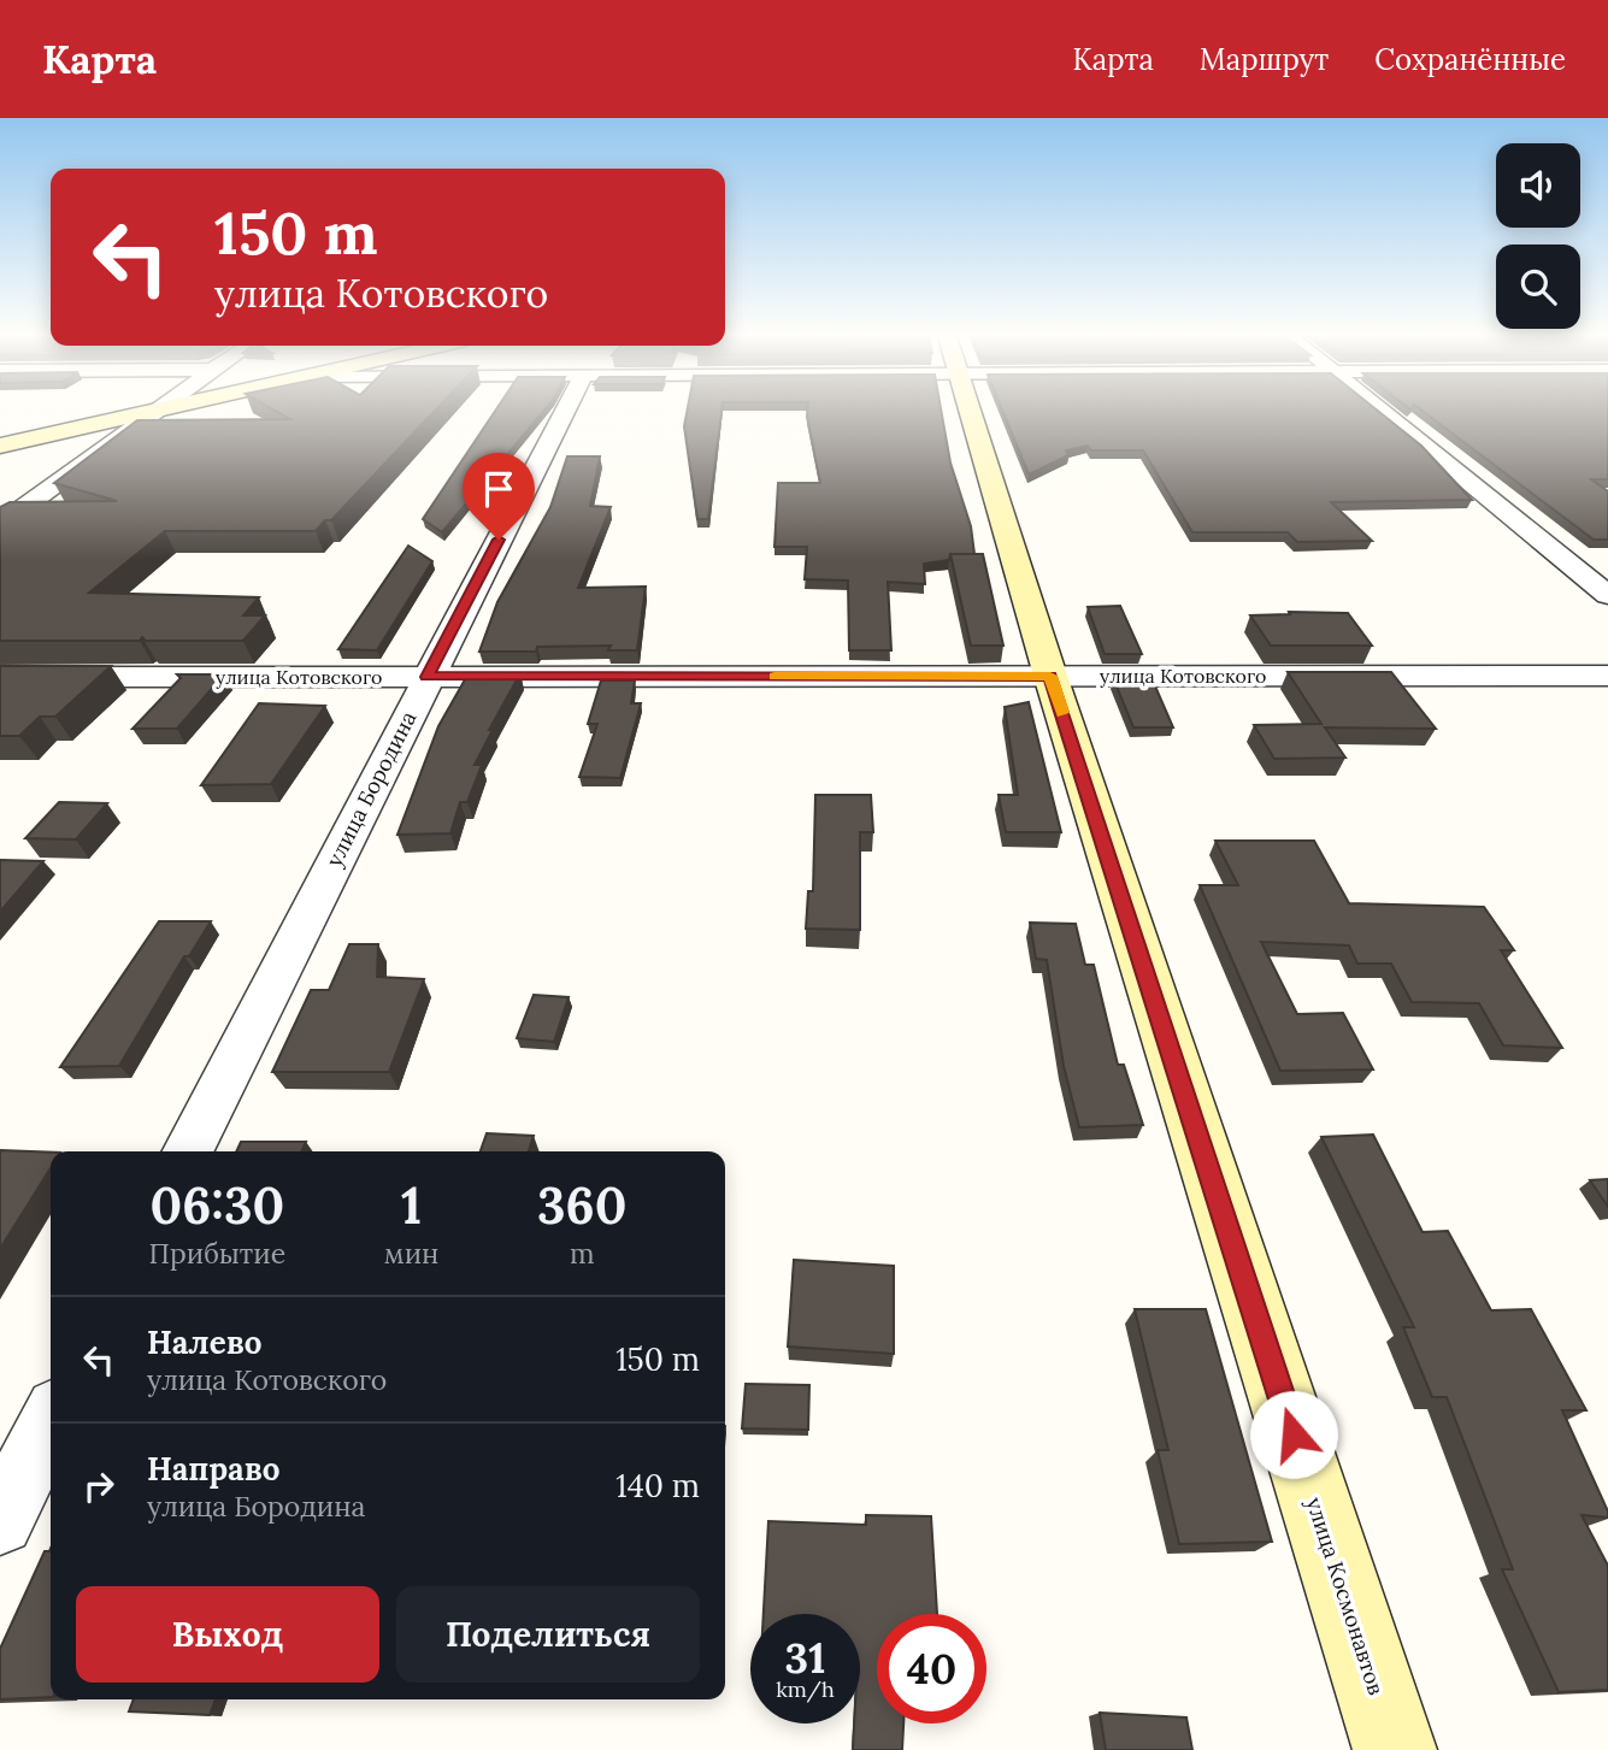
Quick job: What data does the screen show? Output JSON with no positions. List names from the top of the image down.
{
  "streets": {
    "street": ["улица Котовского", "улица Бородина", "улица Космонавтов"]
  },
  "crossings": [
    ["улица Котовского", "улица Бородина"],
    ["улица Котовского", "улица Космонавтов"]
  ],
  "page": {
    "header": "Карта",
    "nav": ["Карта", "Маршрут", "Сохранённые"],
    "turn": ["150 m", "улица Котовского"],
    "eta": [
      "06:30",
      "Прибытие",
      "1",
      "мин",
      "360",
      "m"
    ],
    "list": [
      {
        "name": "Налево",
        "note": "улица Котовского",
        "value": "150 m"
      },
      {
        "name": "Направо",
        "note": "улица Бородина",
        "value": "140 m"
      }
    ],
    "buttons": ["Выход", "Поделиться"],
    "speed": "31 km/h",
    "limit": "40"
  }
}
